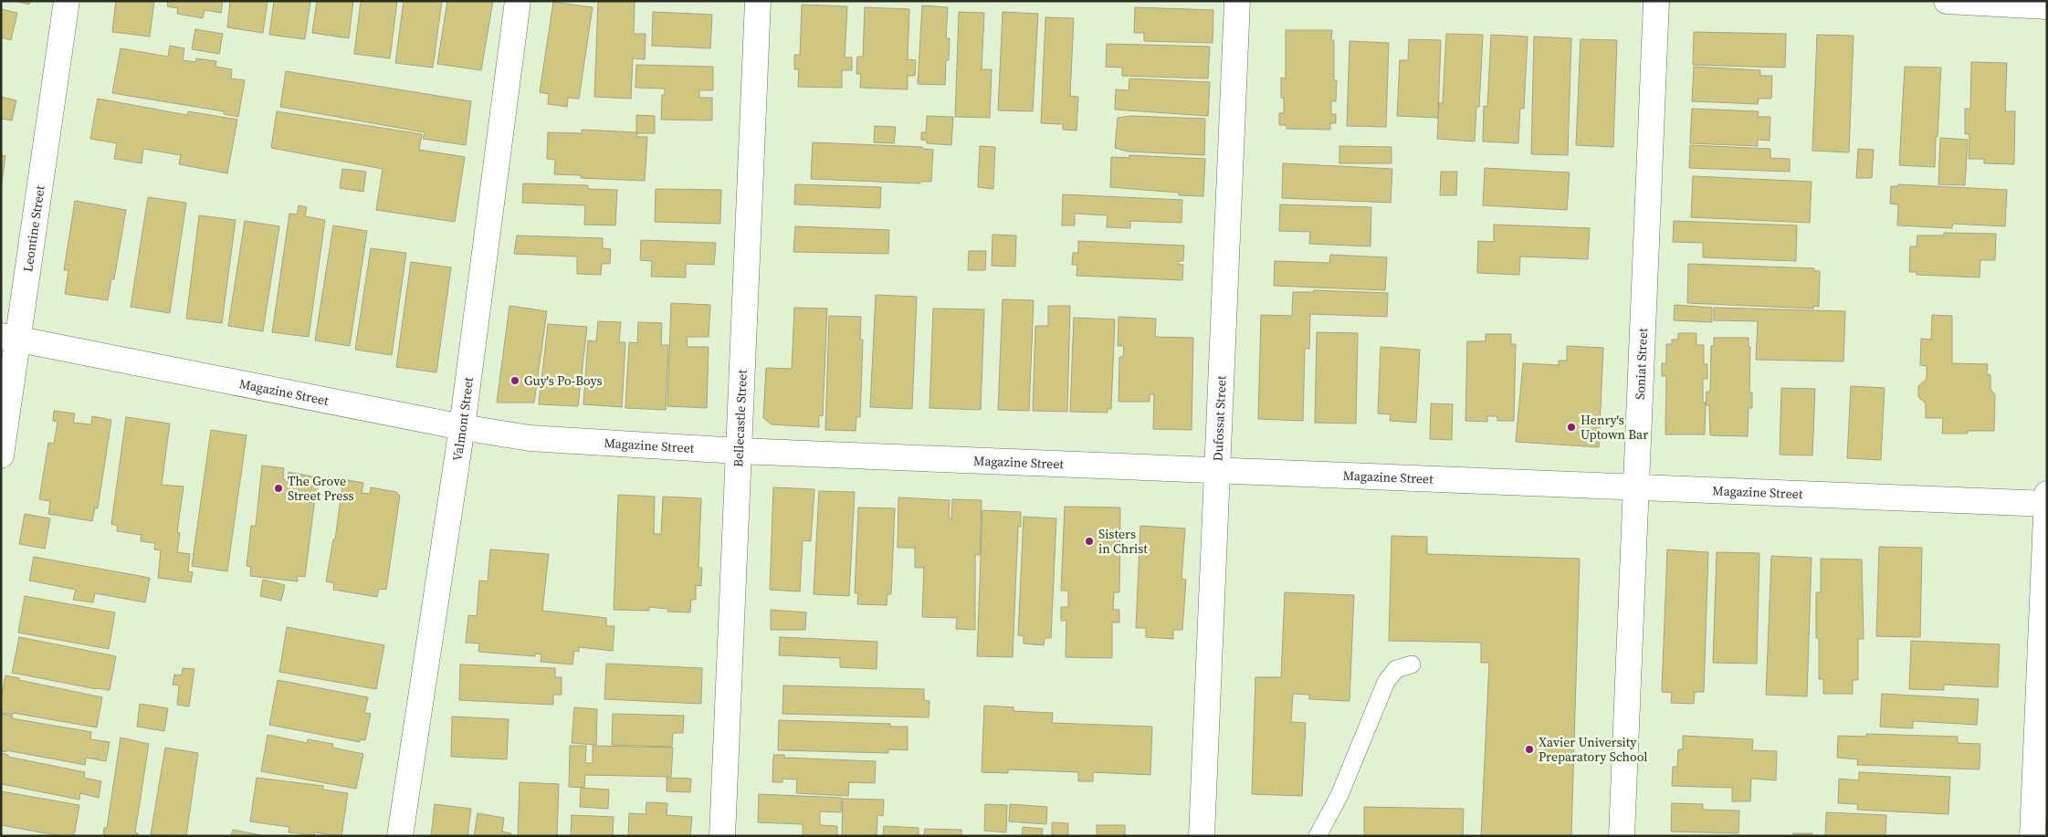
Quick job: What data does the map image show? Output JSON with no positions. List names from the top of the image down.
{
  "streets": {
    "street": [
      "Leontine Street",
      "Soniat Street",
      "Magazine Street",
      "Dufossat Street",
      "Valmont Street",
      "Bellecastle Street"
    ]
  },
  "crossings": [
    ["Leontine Street", "Magazine Street"],
    ["Soniat Street", "Magazine Street"],
    ["Magazine Street", "Dufossat Street"],
    ["Magazine Street", "Valmont Street"],
    ["Magazine Street", "Bellecastle Street"]
  ],
  "places": [
    "Guy's Po-Boys",
    "Henry's Uptown Bar",
    "The Grove Street Press",
    "Sisters in Christ",
    "Xavier University Preparatory School"
  ]
}
